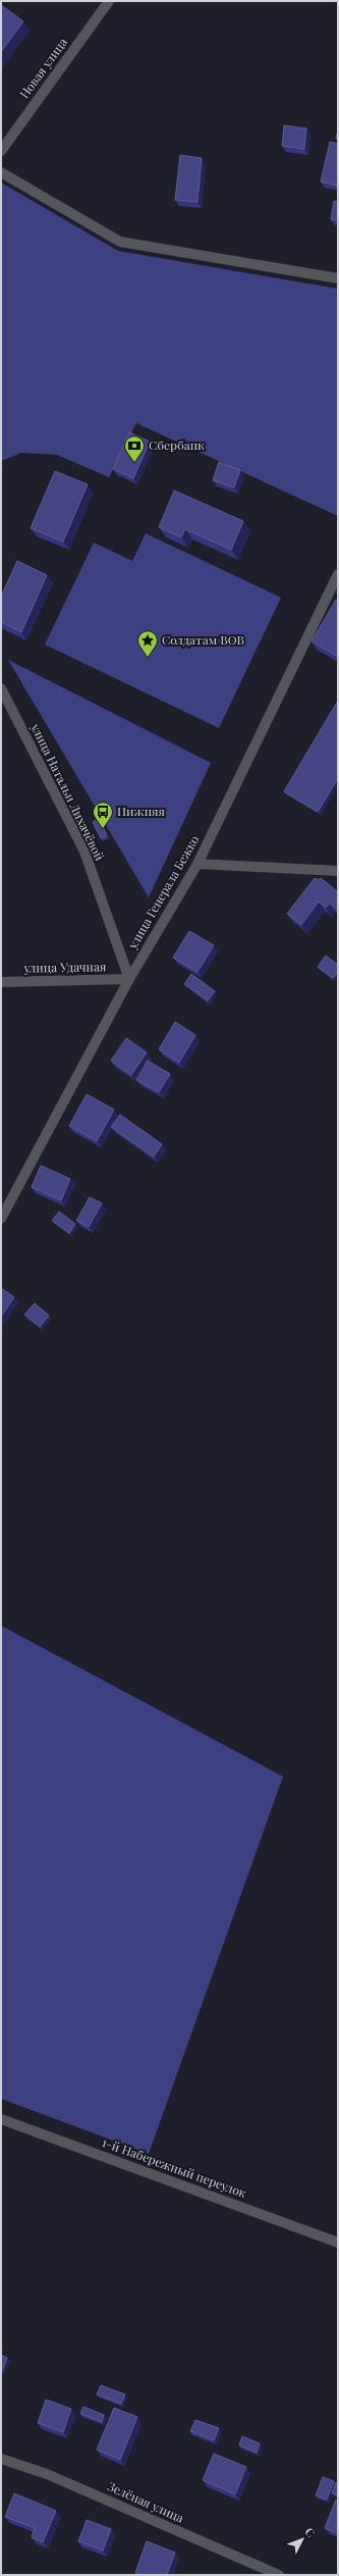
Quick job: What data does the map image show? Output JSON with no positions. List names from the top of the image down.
{
  "streets": {
    "street": [
      "Новая улица",
      "улица Натальи Лихачёвой",
      "улица Генерала Бежко",
      "улица Удачная",
      "1-й Набережный переулок",
      "Зелёная улица"
    ]
  },
  "crossings": [
    ["улица Натальи Лихачёвой", "улица Генерала Бежко"],
    ["улица Натальи Лихачёвой", "улица Удачная"],
    ["улица Генерала Бежко", "улица Удачная"]
  ],
  "places": {
    "bank": ["Сбербанк"],
    "place": ["Солдатам ВОВ"],
    "bus stop": ["Нижняя"]
  },
  "north": "top right"
}
